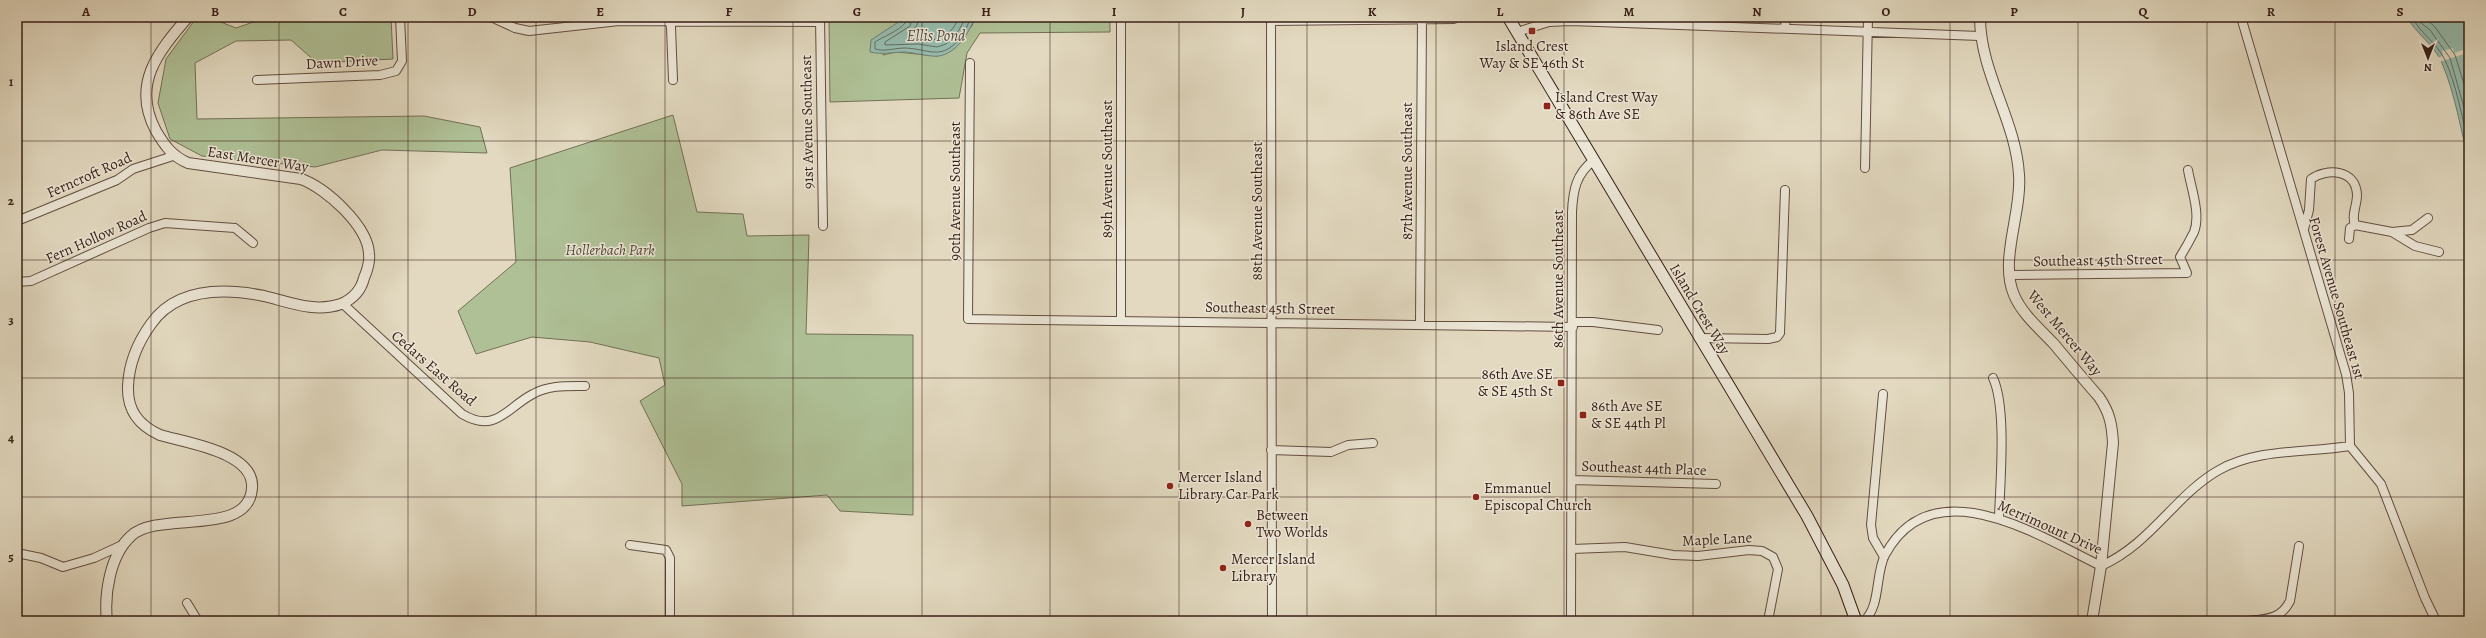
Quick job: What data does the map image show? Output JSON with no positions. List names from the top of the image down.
{
  "streets": {
    "main road": ["Island Crest Way"],
    "street": [
      "Dawn Drive",
      "91st Avenue Southeast",
      "East Mercer Way",
      "89th Avenue Southeast",
      "87th Avenue Southeast",
      "Ferncroft Road",
      "90th Avenue Southeast",
      "88th Avenue Southeast",
      "Fern Hollow Road",
      "Southeast 45th Street",
      "86th Avenue Southeast",
      "Forest Avenue Southeast 1st",
      "West Mercer Way",
      "Cedars East Road",
      "Southeast 44th Place",
      "Merrimount Drive",
      "Maple Lane"
    ]
  },
  "crossings": [
    ["East Mercer Way", "Ferncroft Road"],
    ["East Mercer Way", "Cedars East Road"],
    ["89th Avenue Southeast", "Southeast 45th Street"],
    ["87th Avenue Southeast", "Southeast 45th Street"],
    ["90th Avenue Southeast", "Southeast 45th Street"],
    ["88th Avenue Southeast", "Southeast 45th Street"],
    ["Southeast 45th Street", "86th Avenue Southeast"],
    ["Southeast 45th Street", "West Mercer Way"],
    ["86th Avenue Southeast", "Island Crest Way"],
    ["86th Avenue Southeast", "Southeast 44th Place"],
    ["86th Avenue Southeast", "Maple Lane"],
    ["Forest Avenue Southeast 1st", "Merrimount Drive"],
    ["West Mercer Way", "Merrimount Drive"]
  ],
  "water": ["Ellis Pond"],
  "parks": ["Hollerbach Park"],
  "places": {
    "transit": [
      "Island Crest Way & SE 46th St",
      "Island Crest Way & 86th Ave SE",
      "86th Ave SE & SE 45th St",
      "86th Ave SE & SE 44th Pl"
    ],
    "other": [
      "Mercer Island Library Car Park",
      "Emmanuel Episcopal Church",
      "Between Two Worlds",
      "Mercer Island Library"
    ]
  },
  "north": "bottom",
  "grid": {
    "columns": [
      "A",
      "B",
      "C",
      "D",
      "E",
      "F",
      "G",
      "H",
      "I",
      "J",
      "K",
      "L",
      "M",
      "N",
      "O",
      "P",
      "Q",
      "R",
      "S"
    ],
    "rows": [
      "1",
      "2",
      "3",
      "4",
      "5"
    ]
  }
}
